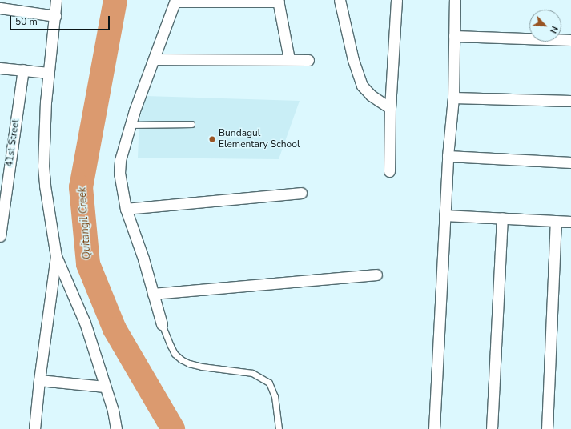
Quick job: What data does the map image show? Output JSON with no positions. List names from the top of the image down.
{
  "streets": {
    "street": ["41st Street"]
  },
  "water": ["Quitangil Creek"],
  "places": ["Bundagul Elementary School"],
  "scale_bar": "50 m",
  "north": "bottom right"
}
